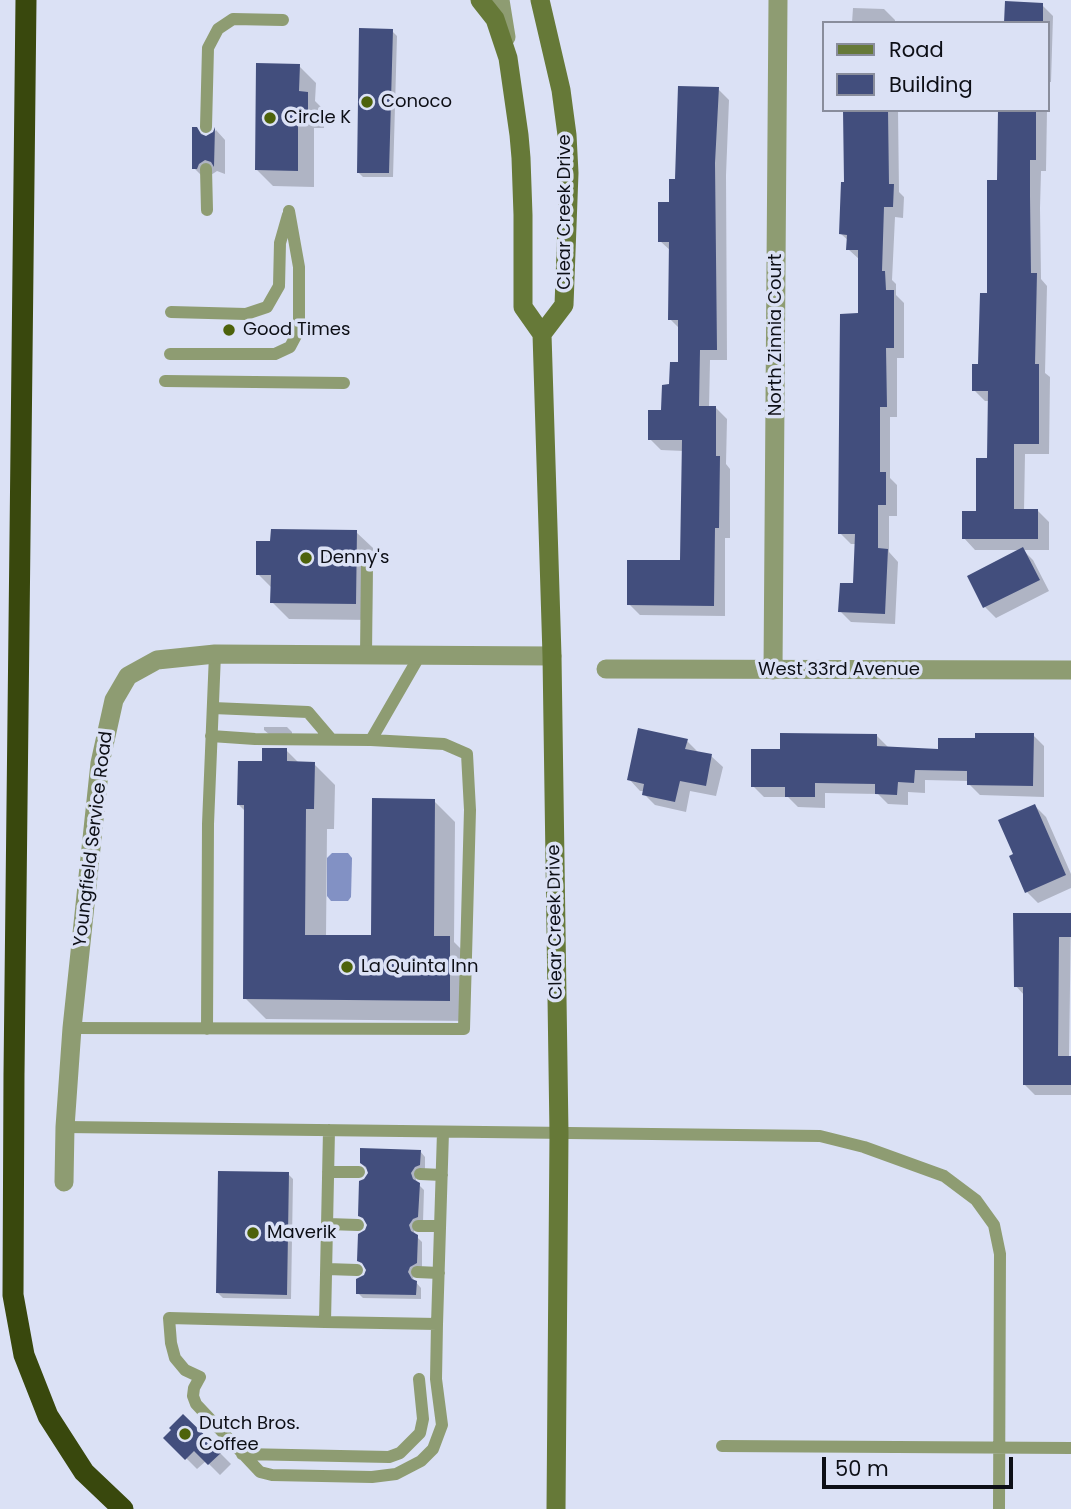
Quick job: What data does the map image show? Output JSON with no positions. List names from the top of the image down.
{
  "streets": {
    "main road": ["Clear Creek Drive"],
    "street": ["North Zinnia Court", "West 33rd Avenue", "Youngfield Service Road"]
  },
  "crossings": [
    ["Clear Creek Drive", "Youngfield Service Road"],
    ["North Zinnia Court", "West 33rd Avenue"]
  ],
  "places": [
    "Conoco",
    "Circle K",
    "Good Times",
    "Denny's",
    "La Quinta Inn",
    "Maverik",
    "Dutch Bros. Coffee"
  ],
  "legend": ["Road", "Building"],
  "scale_bar": "50 m"
}
